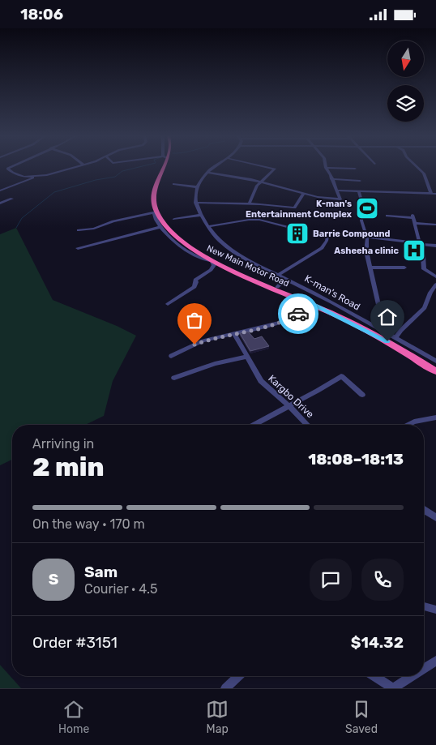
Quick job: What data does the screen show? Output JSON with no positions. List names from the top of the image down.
{
  "streets": {
    "highway": ["New Main Motor Road"],
    "street": ["K-man's Road", "Kargbo Drive"]
  },
  "places": {
    "sports": ["K-man's Entertainment Complex"],
    "building": ["Barrie Compound"],
    "hospital": ["Asheeha clinic"]
  },
  "north": "bottom",
  "page": {
    "status": "18:06",
    "heading": ["2 min", "Arriving in", "18:08–18:13"],
    "panel": [
      "Sam",
      "Courier · 4.5",
      "Order #3151",
      "$14.32"
    ],
    "bar": "On the way · 170 m",
    "round": "S",
    "tabs": ["Home", "Map", "Saved"]
  }
}
